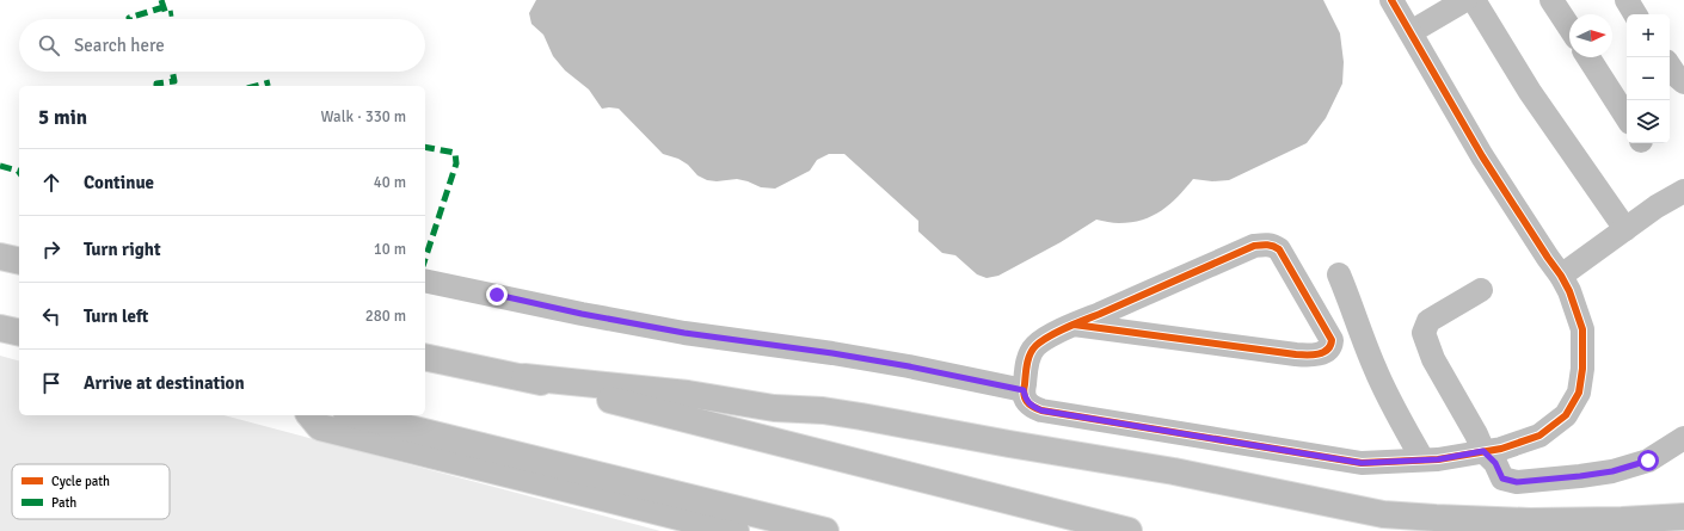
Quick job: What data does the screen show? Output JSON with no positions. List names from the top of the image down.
{
  "legend": ["Cycle path", "Path"],
  "north": "right",
  "page": {
    "map_buttons": ["+", "−"],
    "search": "Search here",
    "heading": ["5 min", "Walk · 330 m"],
    "list": [
      ["Continue", "40 m"],
      ["Turn right", "10 m"],
      ["Turn left", "280 m"],
      "Arrive at destination"
    ]
  }
}
